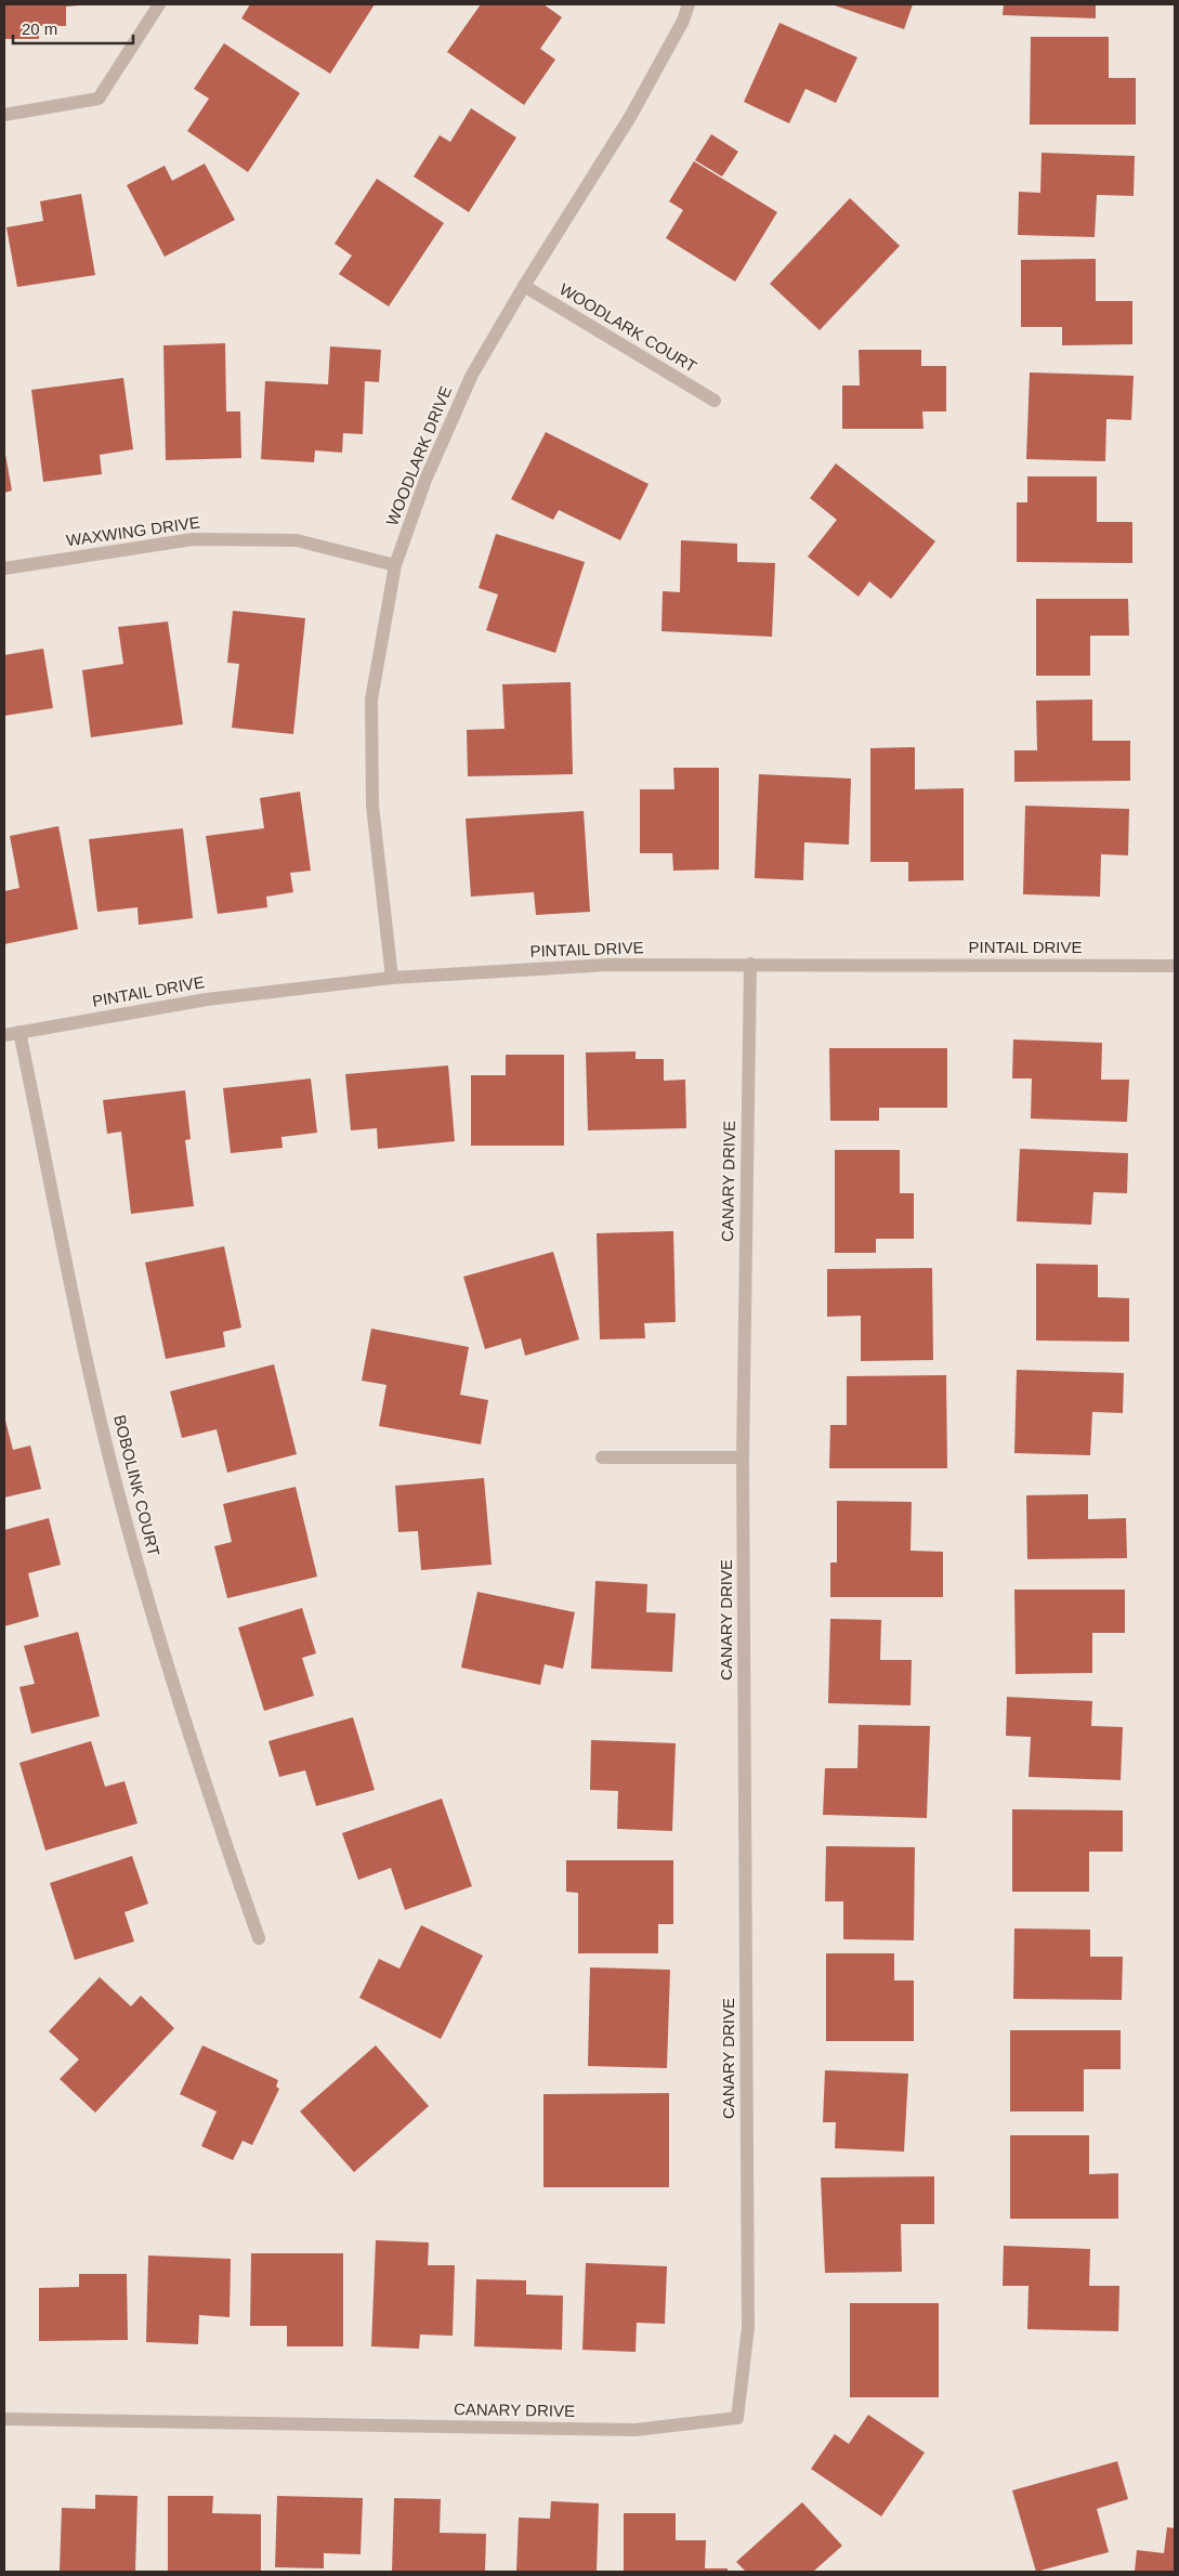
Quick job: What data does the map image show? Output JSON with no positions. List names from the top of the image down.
{
  "streets": {
    "street": [
      "WOODLARK COURT",
      "WOODLARK DRIVE",
      "WAXWING DRIVE",
      "PINTAIL DRIVE",
      "CANARY DRIVE",
      "BOBOLINK COURT"
    ]
  },
  "crossings": [
    ["WOODLARK COURT", "WOODLARK DRIVE"],
    ["WOODLARK DRIVE", "WAXWING DRIVE"],
    ["WOODLARK DRIVE", "PINTAIL DRIVE"],
    ["PINTAIL DRIVE", "CANARY DRIVE"],
    ["PINTAIL DRIVE", "BOBOLINK COURT"]
  ],
  "scale_bar": "20 m"
}
